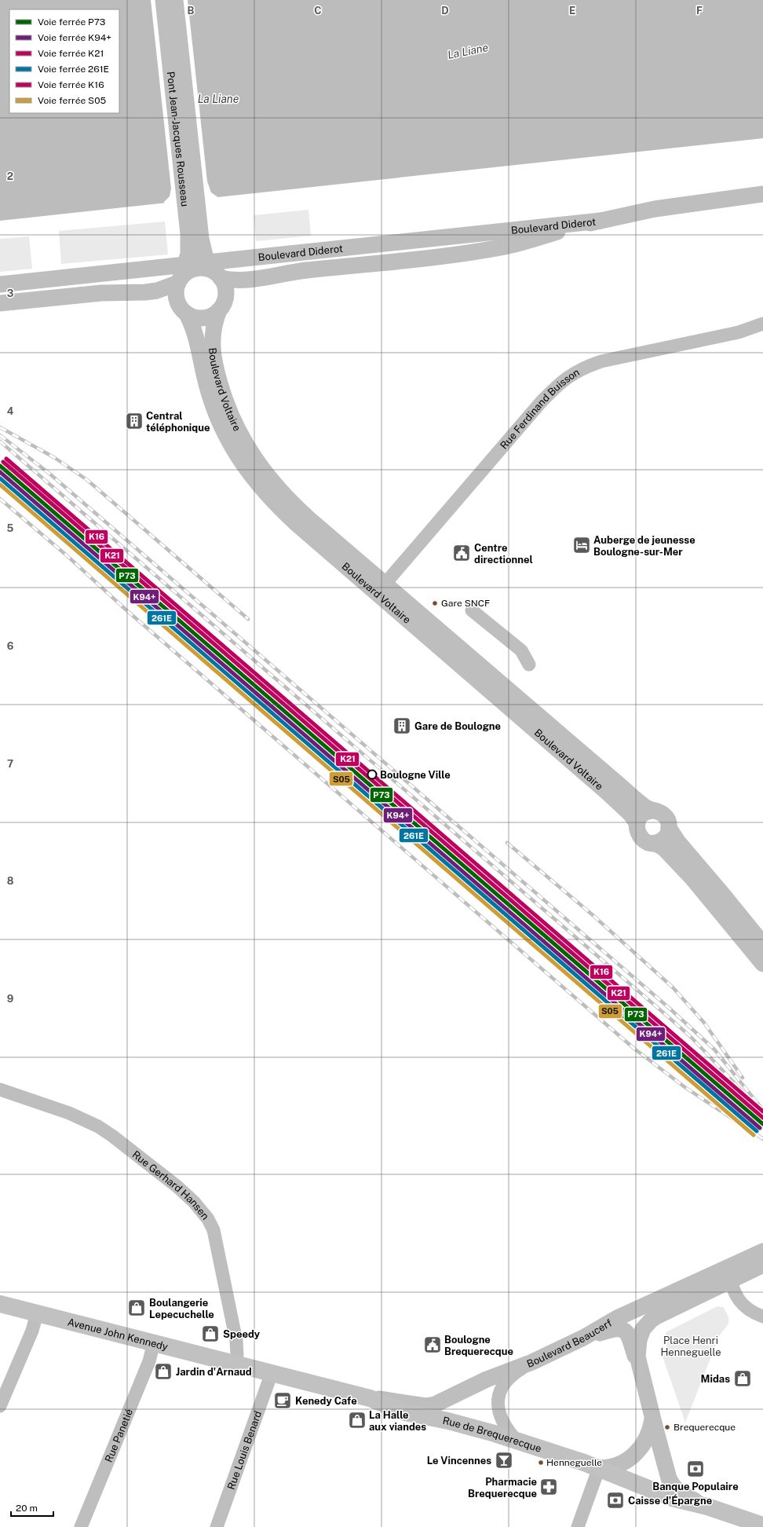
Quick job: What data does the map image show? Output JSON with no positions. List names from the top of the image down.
{
  "streets": {
    "main road": ["Avenue John Kennedy", "Rue de Brequerecque"],
    "street": [
      "Pont Jean-Jacques Rousseau",
      "Boulevard Diderot",
      "Boulevard Voltaire",
      "Rue Ferdinand Buisson",
      "Rue Gerhard Hansen",
      "Boulevard Beaucerf",
      "Rue Panetié",
      "Rue Louis Benard"
    ]
  },
  "crossings": [
    ["Pont Jean-Jacques Rousseau", "Boulevard Diderot"],
    ["Pont Jean-Jacques Rousseau", "Boulevard Voltaire"],
    ["Boulevard Diderot", "Boulevard Voltaire"],
    ["Boulevard Voltaire", "Rue Ferdinand Buisson"],
    ["Rue Gerhard Hansen", "Avenue John Kennedy"],
    ["Rue Gerhard Hansen", "Rue de Brequerecque"],
    ["Avenue John Kennedy", "Rue de Brequerecque"],
    ["Avenue John Kennedy", "Rue Panetié"],
    ["Boulevard Beaucerf", "Rue de Brequerecque"],
    ["Rue de Brequerecque", "Rue Louis Benard"]
  ],
  "water": ["La Liane"],
  "parks": ["Place Henri Henneguelle"],
  "places": {
    "building": ["Central téléphonique", "Gare de Boulogne"],
    "hotel": ["Auberge de jeunesse Boulogne-sur-Mer"],
    "public building": ["Centre directionnel", "Boulogne Brequerecque"],
    "other": [
      "Gare SNCF",
      "Boulogne Ville",
      "Brequerecque",
      "Henneguelle"
    ],
    "shop": [
      "Boulangerie Lepecuchelle",
      "Speedy",
      "Jardin d'Arnaud",
      "Midas",
      "La Halle aux viandes"
    ],
    "cafe": ["Kenedy Cafe"],
    "bar": ["Le Vincennes"],
    "bank": ["Banque Populaire", "Caisse d'Épargne"],
    "pharmacy": ["Pharmacie Brequerecque"]
  },
  "lines": [
    "rail line K16",
    "rail line K21",
    "rail line P73",
    "rail line K94+",
    "rail line 261E",
    "rail line S05"
  ],
  "legend": [
    "Voie ferrée P73",
    "Voie ferrée K94+",
    "Voie ferrée K21",
    "Voie ferrée 261E",
    "Voie ferrée K16",
    "Voie ferrée S05"
  ],
  "scale_bar": "20 m",
  "grid": {
    "columns": [
      "B",
      "C",
      "D",
      "E",
      "F"
    ],
    "rows": [
      "2",
      "3",
      "4",
      "5",
      "6",
      "7",
      "8",
      "9"
    ]
  }
}
